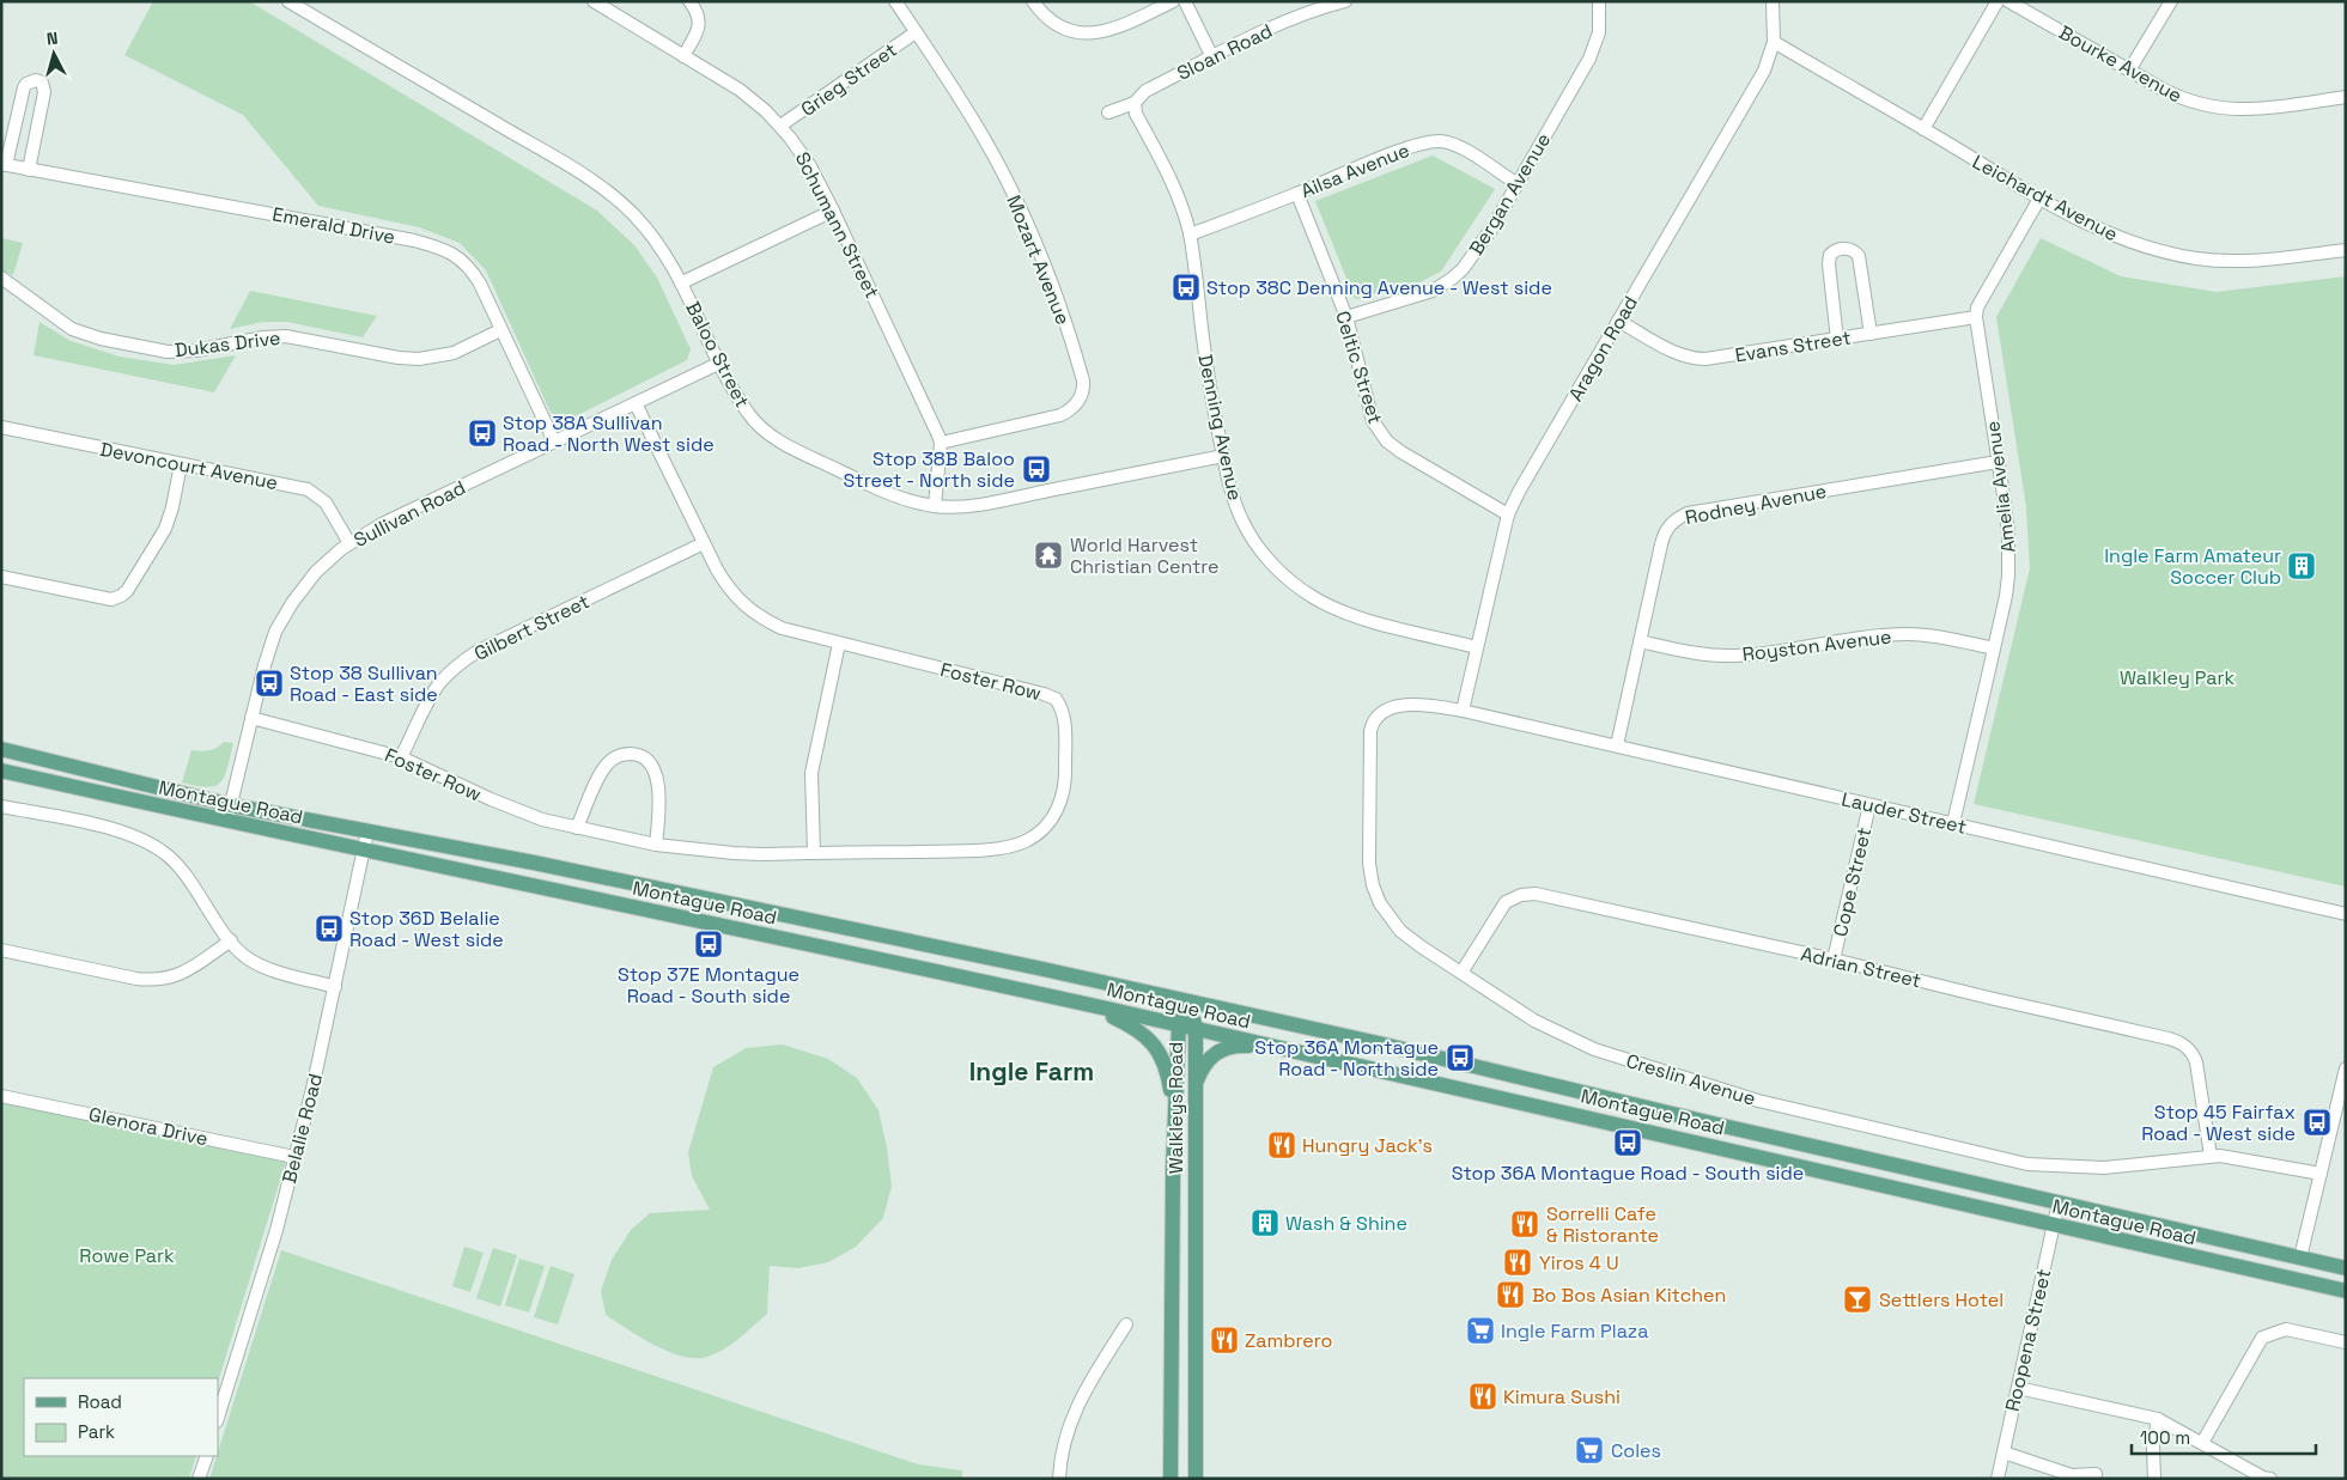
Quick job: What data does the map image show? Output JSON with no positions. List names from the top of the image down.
{
  "streets": {
    "main road": ["Montague Road", "Walkleys Road"],
    "street": [
      "Sloan Road",
      "Bourke Avenue",
      "Grieg Street",
      "Ailsa Avenue",
      "Bergan Avenue",
      "Leichardt Avenue",
      "Emerald Drive",
      "Schumann Street",
      "Mozart Avenue",
      "Dukas Drive",
      "Evans Street",
      "Aragon Road",
      "Baloo Street",
      "Celtic Street",
      "Denning Avenue",
      "Devoncourt Avenue",
      "Amelia Avenue",
      "Rodney Avenue",
      "Sullivan Road",
      "Gilbert Street",
      "Royston Avenue",
      "Foster Row",
      "Lauder Street",
      "Cope Street",
      "Adrian Street",
      "Creslin Avenue",
      "Glenora Drive",
      "Belalie Road",
      "Roopena Street"
    ]
  },
  "crossings": [
    ["Sloan Road", "Denning Avenue"],
    ["Grieg Street", "Schumann Street"],
    ["Grieg Street", "Mozart Avenue"],
    ["Ailsa Avenue", "Bergan Avenue"],
    ["Ailsa Avenue", "Celtic Street"],
    ["Ailsa Avenue", "Denning Avenue"],
    ["Bergan Avenue", "Celtic Street"],
    ["Leichardt Avenue", "Aragon Road"],
    ["Leichardt Avenue", "Amelia Avenue"],
    ["Emerald Drive", "Dukas Drive"],
    ["Emerald Drive", "Sullivan Road"],
    ["Schumann Street", "Mozart Avenue"],
    ["Schumann Street", "Baloo Street"],
    ["Evans Street", "Aragon Road"],
    ["Evans Street", "Amelia Avenue"],
    ["Aragon Road", "Celtic Street"],
    ["Aragon Road", "Denning Avenue"],
    ["Aragon Road", "Lauder Street"],
    ["Aragon Road", "Creslin Avenue"],
    ["Baloo Street", "Denning Avenue"],
    ["Baloo Street", "Sullivan Road"],
    ["Devoncourt Avenue", "Sullivan Road"],
    ["Amelia Avenue", "Rodney Avenue"],
    ["Amelia Avenue", "Royston Avenue"],
    ["Amelia Avenue", "Lauder Street"],
    ["Rodney Avenue", "Royston Avenue"],
    ["Rodney Avenue", "Lauder Street"],
    ["Sullivan Road", "Foster Row"],
    ["Sullivan Road", "Montague Road"],
    ["Gilbert Street", "Foster Row"],
    ["Montague Road", "Walkleys Road"],
    ["Montague Road", "Belalie Road"],
    ["Montague Road", "Roopena Street"],
    ["Lauder Street", "Cope Street"],
    ["Lauder Street", "Creslin Avenue"],
    ["Cope Street", "Adrian Street"],
    ["Adrian Street", "Creslin Avenue"],
    ["Glenora Drive", "Belalie Road"]
  ],
  "districts": ["Ingle Farm"],
  "parks": ["Walkley Park", "Rowe Park"],
  "places": {
    "bus stop": [
      "Stop 38C Denning Avenue - West side",
      "Stop 38A Sullivan Road - North West side",
      "Stop 38B Baloo Street - North side",
      "Stop 38 Sullivan Road - East side",
      "Stop 36D Belalie Road - West side",
      "Stop 37E Montague Road - South side",
      "Stop 36A Montague Road - North side",
      "Stop 45 Fairfax Road - West side",
      "Stop 36A Montague Road - South side"
    ],
    "temple": ["World Harvest Christian Centre"],
    "building": ["Ingle Farm Amateur Soccer Club", "Wash & Shine"],
    "restaurant": [
      "Hungry Jack's",
      "Sorrelli Cafe & Ristorante",
      "Yiros 4 U",
      "Bo Bos Asian Kitchen",
      "Zambrero",
      "Kimura Sushi"
    ],
    "bar": ["Settlers Hotel"],
    "supermarket": ["Ingle Farm Plaza", "Coles"]
  },
  "legend": ["Road", "Park"],
  "scale_bar": "100 m",
  "north": "top"
}
